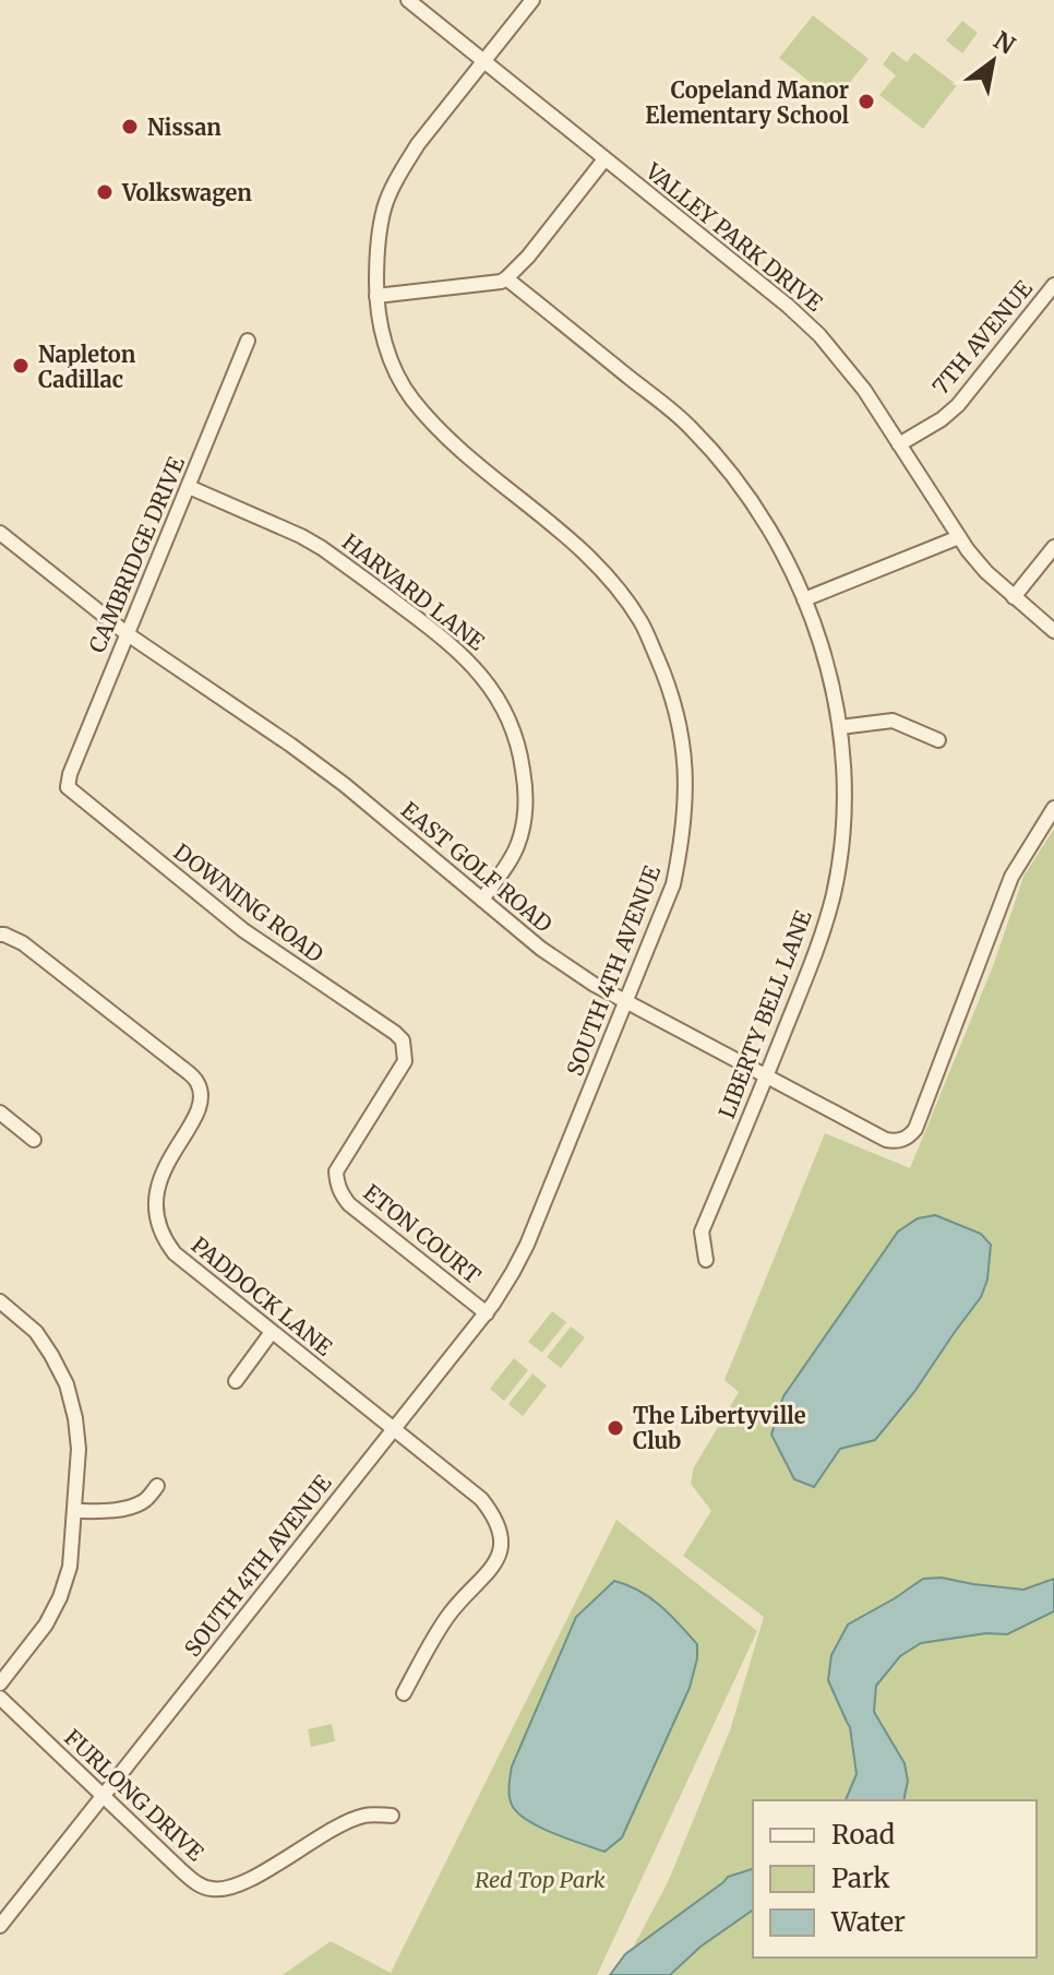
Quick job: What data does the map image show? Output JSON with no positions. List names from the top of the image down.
{
  "streets": {
    "street": [
      "VALLEY PARK DRIVE",
      "7TH AVENUE",
      "CAMBRIDGE DRIVE",
      "HARVARD LANE",
      "EAST GOLF ROAD",
      "DOWNING ROAD",
      "SOUTH 4TH AVENUE",
      "LIBERTY BELL LANE",
      "ETON COURT",
      "PADDOCK LANE",
      "FURLONG DRIVE"
    ]
  },
  "crossings": [
    ["VALLEY PARK DRIVE", "7TH AVENUE"],
    ["VALLEY PARK DRIVE", "SOUTH 4TH AVENUE"],
    ["CAMBRIDGE DRIVE", "HARVARD LANE"],
    ["CAMBRIDGE DRIVE", "EAST GOLF ROAD"],
    ["CAMBRIDGE DRIVE", "DOWNING ROAD"],
    ["HARVARD LANE", "EAST GOLF ROAD"],
    ["EAST GOLF ROAD", "SOUTH 4TH AVENUE"],
    ["EAST GOLF ROAD", "LIBERTY BELL LANE"],
    ["DOWNING ROAD", "ETON COURT"],
    ["SOUTH 4TH AVENUE", "ETON COURT"],
    ["SOUTH 4TH AVENUE", "PADDOCK LANE"],
    ["SOUTH 4TH AVENUE", "FURLONG DRIVE"]
  ],
  "parks": ["Red Top Park"],
  "places": [
    "Copeland Manor Elementary School",
    "Nissan",
    "Volkswagen",
    "Napleton Cadillac",
    "The Libertyville Club"
  ],
  "legend": ["Road", "Park", "Water"],
  "north": "top right"
}
